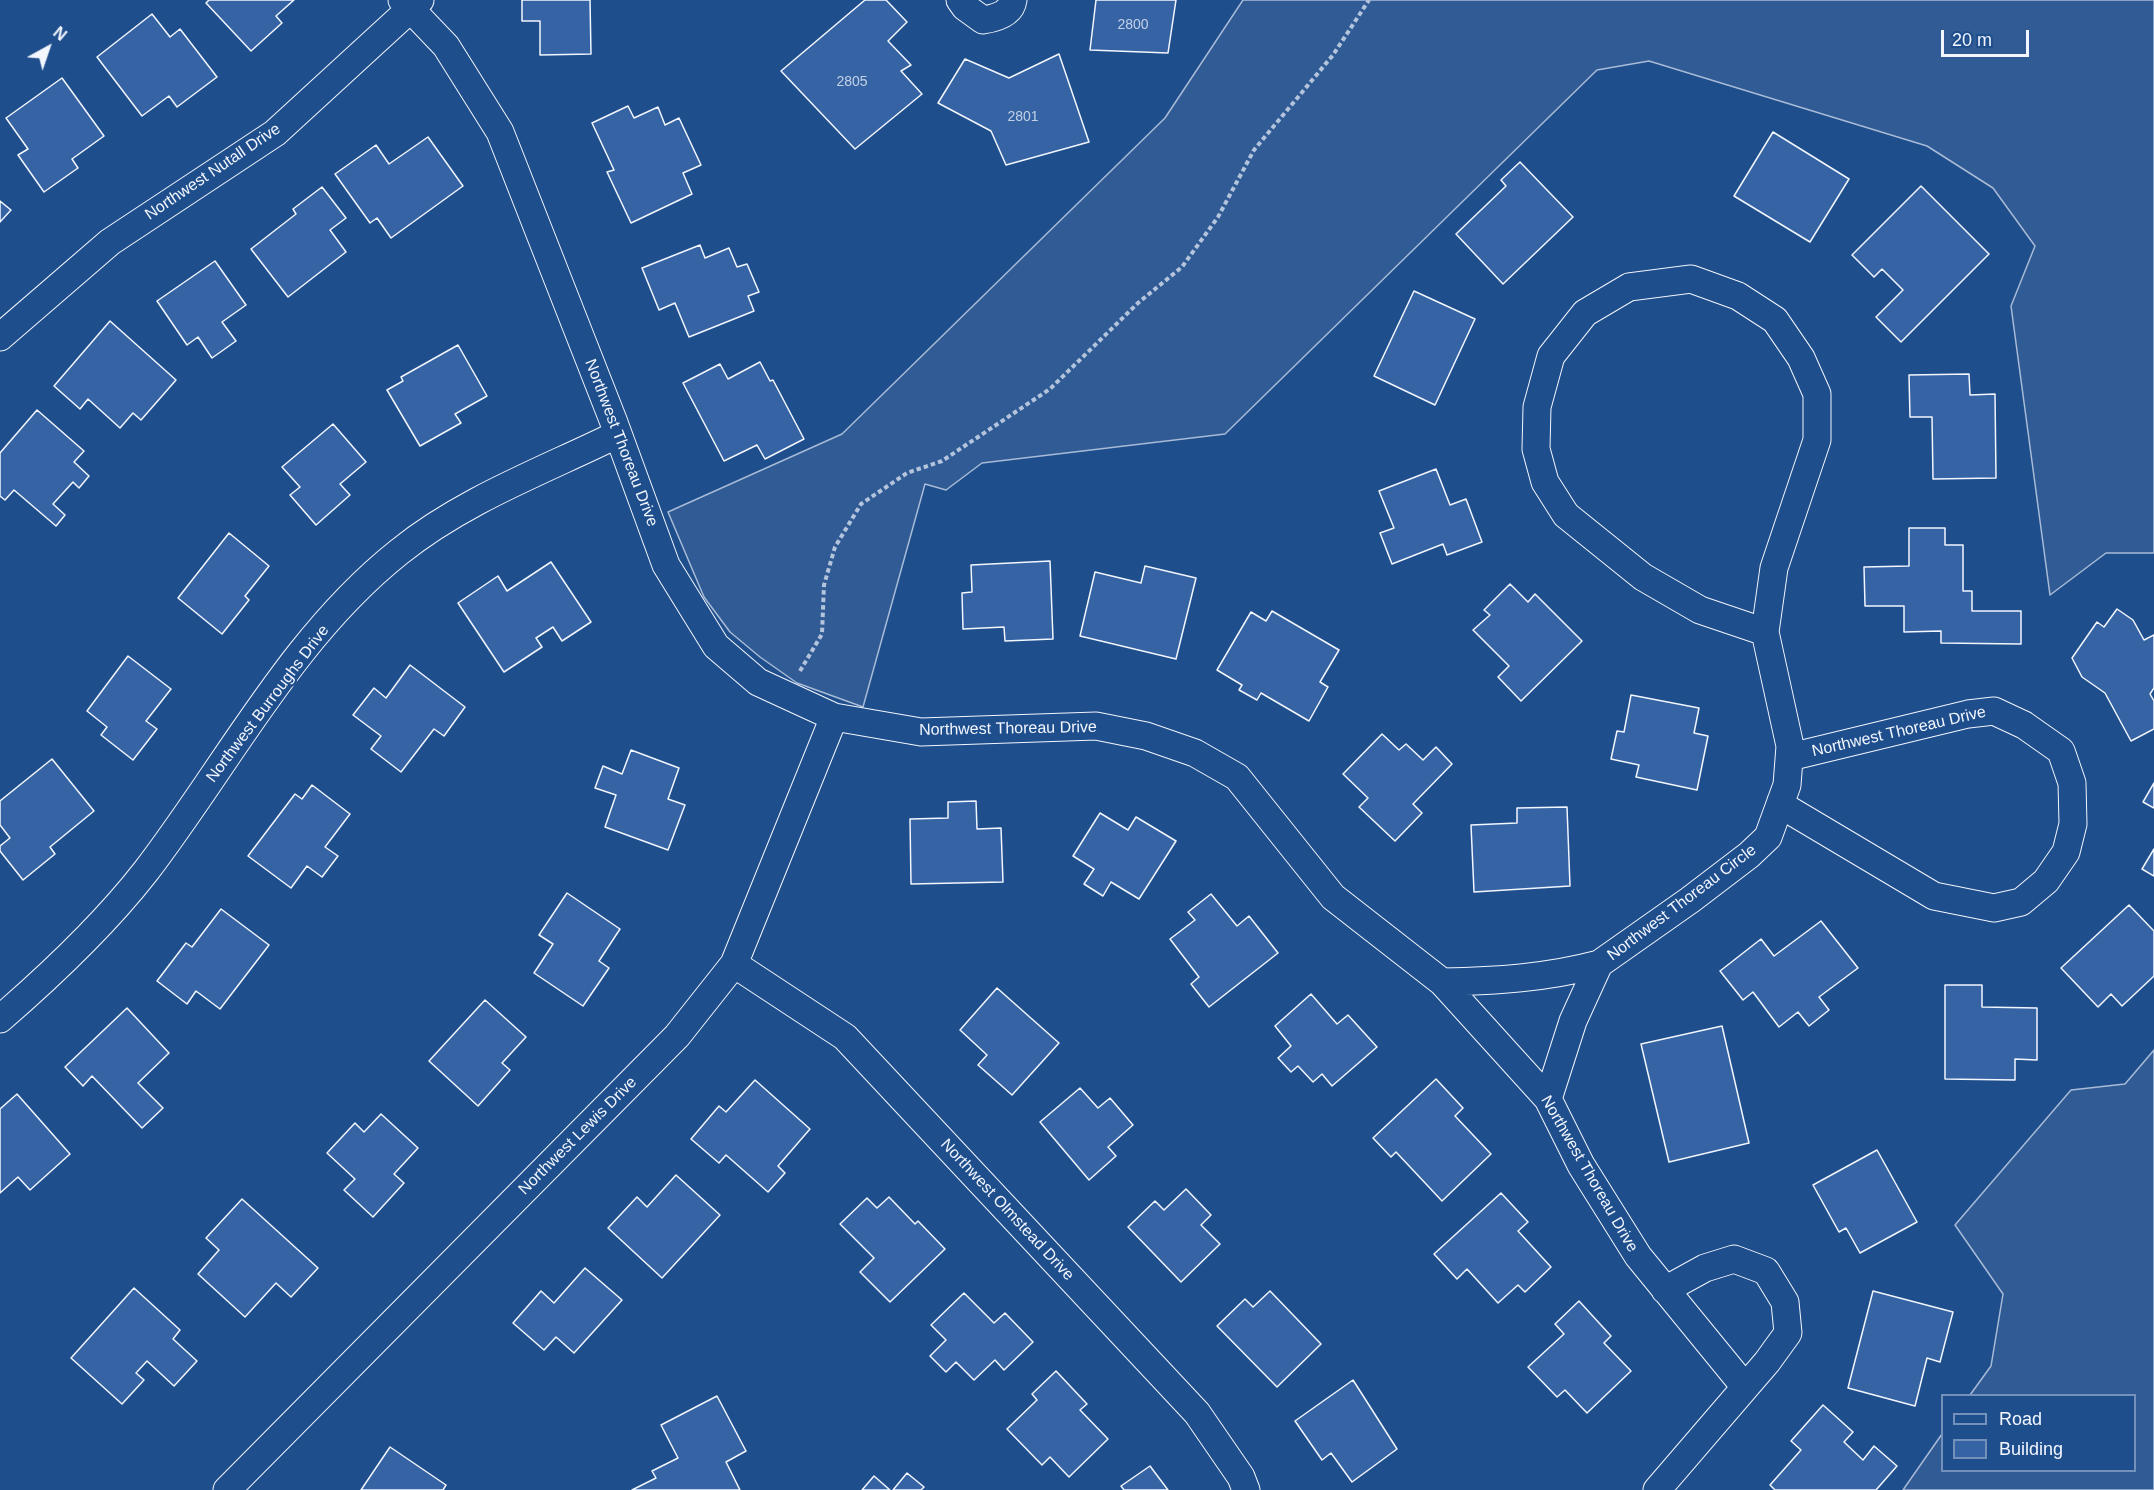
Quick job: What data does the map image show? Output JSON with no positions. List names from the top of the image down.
{
  "streets": {
    "street": [
      "Northwest Nutall Drive",
      "Northwest Thoreau Drive",
      "Northwest Burroughs Drive",
      "Northwest Thoreau Circle",
      "Northwest Lewis Drive",
      "Northwest Olmstead Drive"
    ]
  },
  "crossings": [
    ["Northwest Nutall Drive", "Northwest Thoreau Drive"],
    ["Northwest Thoreau Drive", "Northwest Burroughs Drive"],
    ["Northwest Thoreau Drive", "Northwest Thoreau Circle"],
    ["Northwest Thoreau Drive", "Northwest Lewis Drive"],
    ["Northwest Lewis Drive", "Northwest Olmstead Drive"]
  ],
  "house_numbers": ["2800", "2805", "2801"],
  "legend": ["Road", "Building"],
  "scale_bar": "20 m",
  "north": "top right"
}
